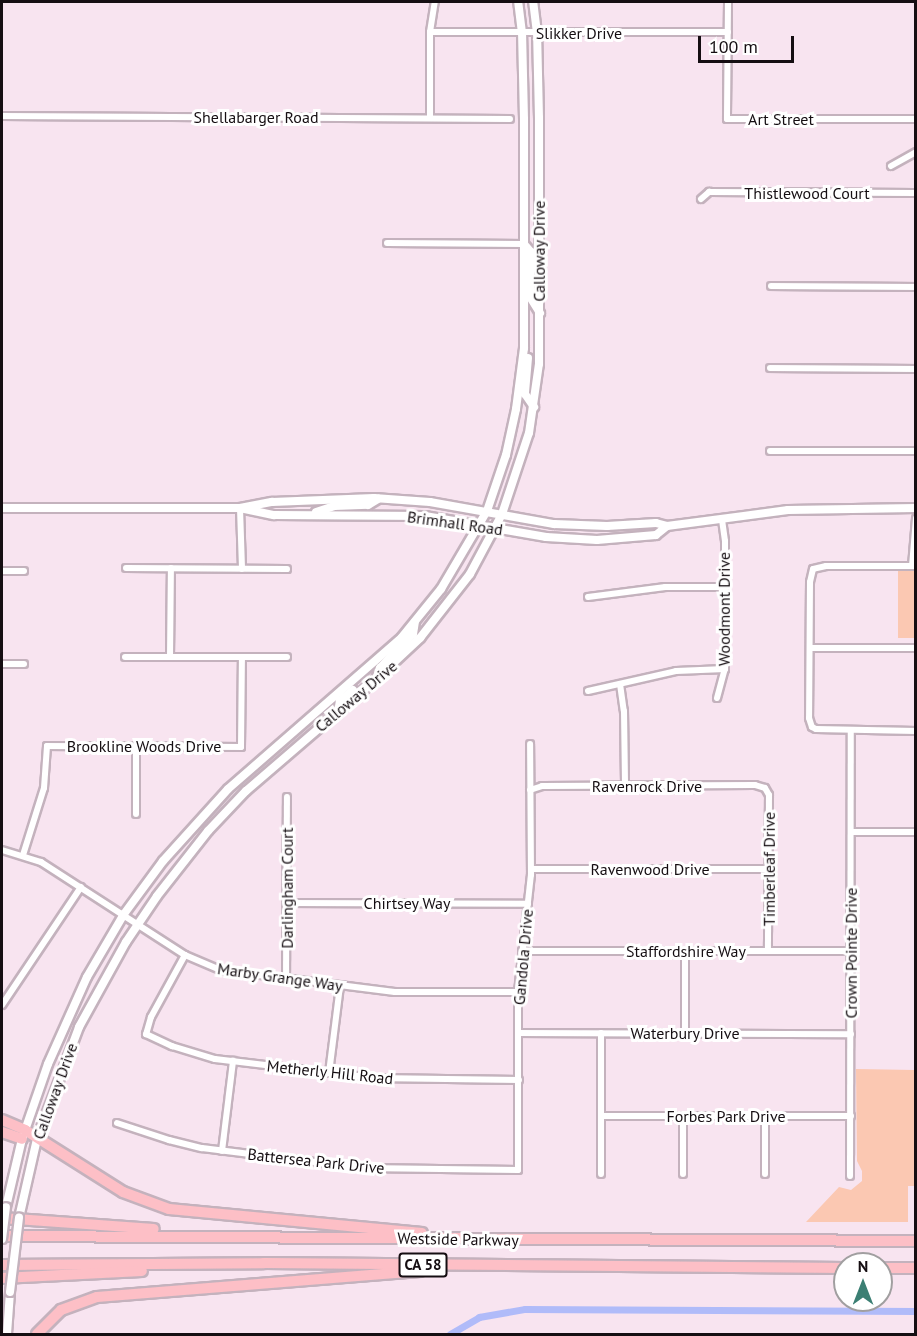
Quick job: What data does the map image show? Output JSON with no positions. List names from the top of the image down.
{
  "streets": {
    "highway": ["Westside Parkway", "CA 58"],
    "main road": ["Calloway Drive", "Brimhall Road"],
    "street": [
      "Slikker Drive",
      "Shellabarger Road",
      "Art Street",
      "Thistlewood Court",
      "Woodmont Drive",
      "Brookline Woods Drive",
      "Ravenrock Drive",
      "Ravenwood Drive",
      "Timberleaf Drive",
      "Darlingham Court",
      "Chirtsey Way",
      "Staffordshire Way",
      "Crown Pointe Drive",
      "Gandola Drive",
      "Marby Grange Way",
      "Waterbury Drive",
      "Metherly Hill Road",
      "Forbes Park Drive",
      "Battersea Park Drive"
    ]
  },
  "crossings": [
    ["Slikker Drive", "Art Street"],
    ["Slikker Drive", "Calloway Drive"],
    ["Calloway Drive", "Brimhall Road"],
    ["Calloway Drive", "Marby Grange Way"],
    ["Calloway Drive", "Westside Parkway"],
    ["Brimhall Road", "Woodmont Drive"],
    ["Brookline Woods Drive", "Marby Grange Way"],
    ["Ravenrock Drive", "Timberleaf Drive"],
    ["Ravenrock Drive", "Gandola Drive"],
    ["Ravenwood Drive", "Timberleaf Drive"],
    ["Ravenwood Drive", "Gandola Drive"],
    ["Timberleaf Drive", "Staffordshire Way"],
    ["Darlingham Court", "Chirtsey Way"],
    ["Darlingham Court", "Marby Grange Way"],
    ["Chirtsey Way", "Gandola Drive"],
    ["Staffordshire Way", "Crown Pointe Drive"],
    ["Staffordshire Way", "Gandola Drive"],
    ["Crown Pointe Drive", "Waterbury Drive"],
    ["Crown Pointe Drive", "Forbes Park Drive"],
    ["Gandola Drive", "Marby Grange Way"],
    ["Gandola Drive", "Waterbury Drive"],
    ["Gandola Drive", "Metherly Hill Road"],
    ["Gandola Drive", "Battersea Park Drive"],
    ["Marby Grange Way", "Metherly Hill Road"]
  ],
  "scale_bar": "100 m",
  "north": "top"
}
